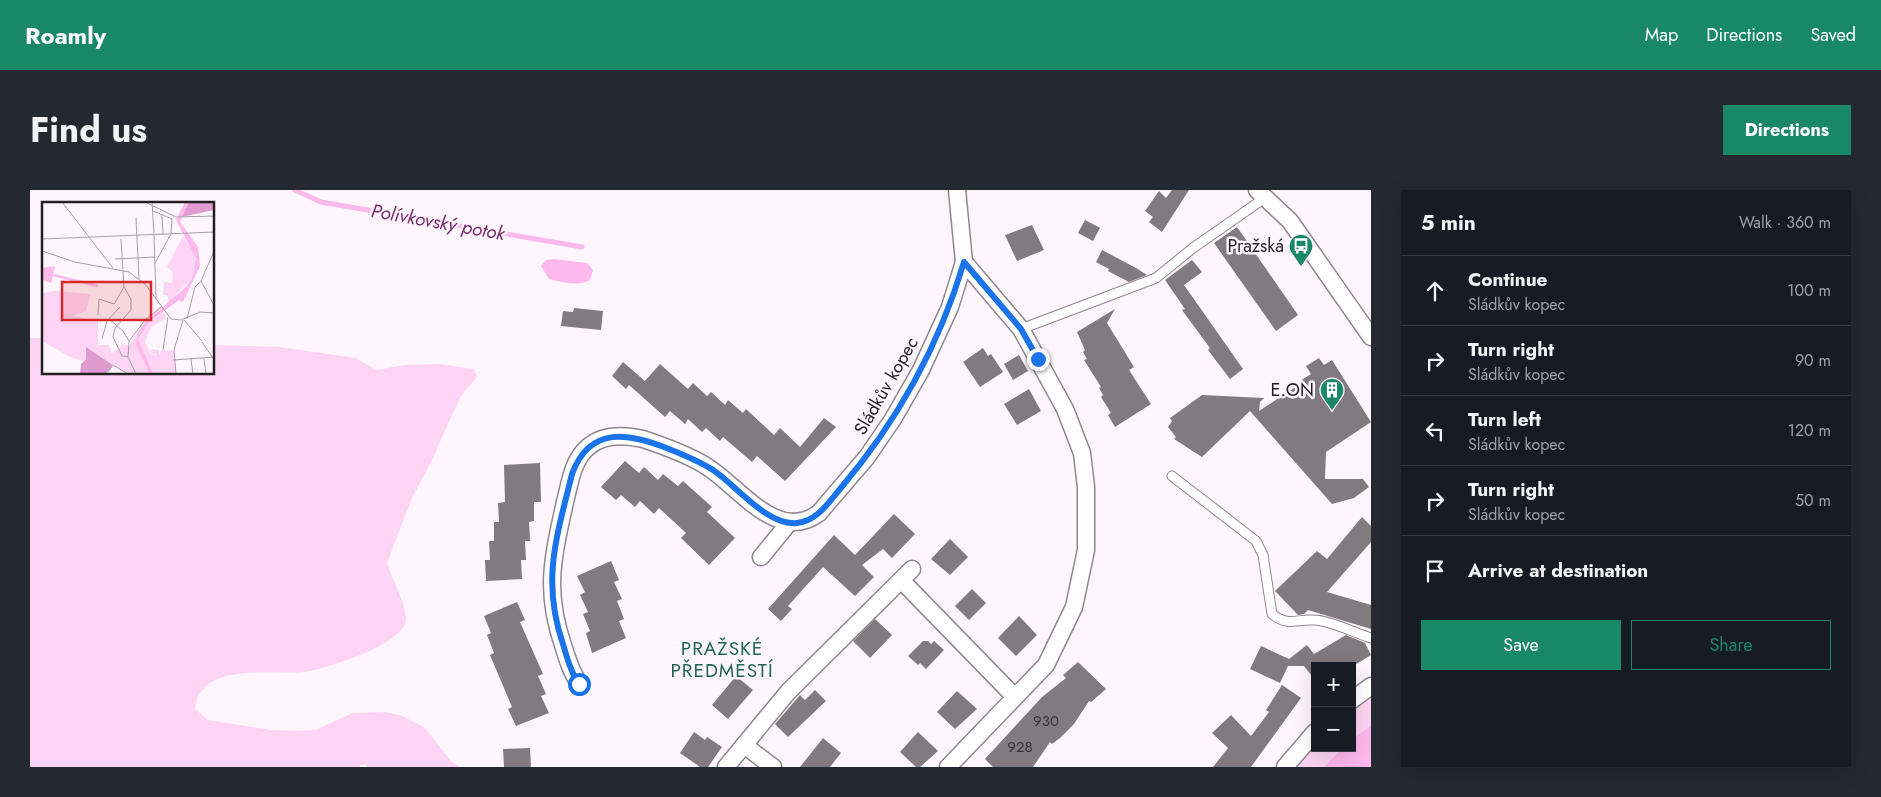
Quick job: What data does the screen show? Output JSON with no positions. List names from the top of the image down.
{
  "streets": {
    "street": ["Sládkův kopec"]
  },
  "districts": ["PRAŽSKÉ PŘEDMĚSTÍ"],
  "water": ["Polívkovský potok"],
  "places": {
    "bus stop": ["Pražská"],
    "building": ["E.ON"]
  },
  "house_numbers": ["930", "928"],
  "page": {
    "header": "Roamly",
    "nav": ["Map", "Directions", "Saved"],
    "title": "Find us",
    "buttons": [
      "Directions",
      ["Save", "Share"]
    ],
    "heading": ["5 min", "Walk · 360 m"],
    "list": [
      ["Continue", "Sládkův kopec", "100 m"],
      ["Turn right", "Sládkův kopec", "90 m"],
      ["Turn left", "Sládkův kopec", "120 m"],
      ["Turn right", "Sládkův kopec", "50 m"],
      "Arrive at destination"
    ],
    "map_buttons": ["+", "−"]
  }
}
